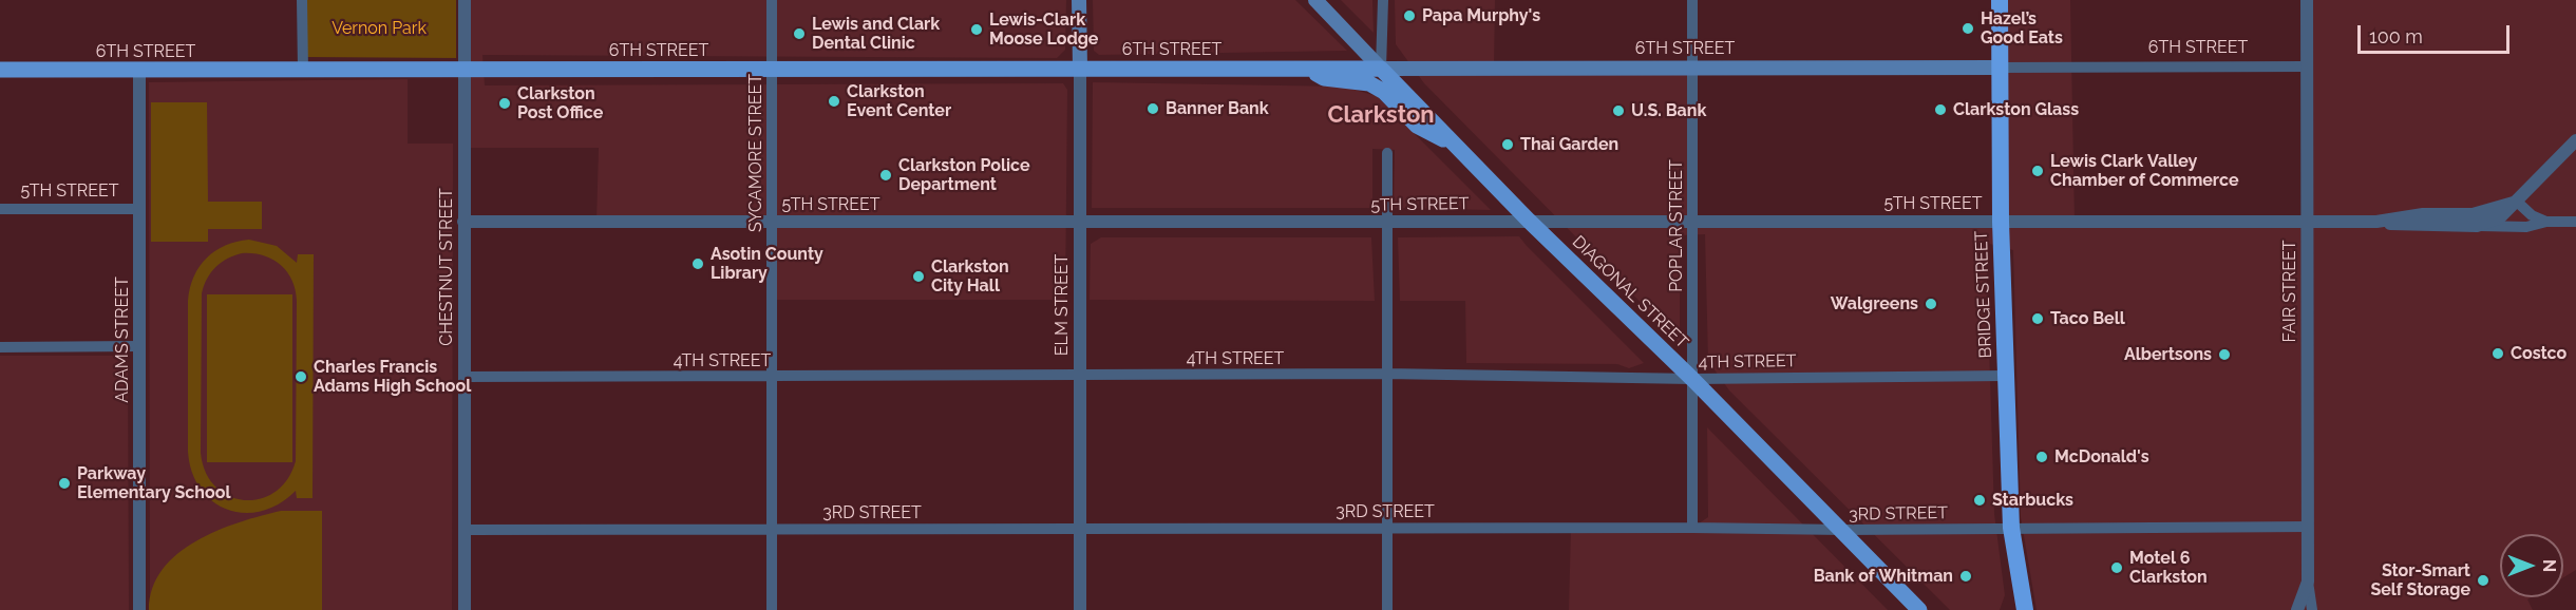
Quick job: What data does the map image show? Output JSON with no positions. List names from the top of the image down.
{
  "streets": {
    "highway": ["BRIDGE STREET"],
    "main road": ["6TH STREET", "DIAGONAL STREET", "ELM STREET"],
    "street": [
      "SYCAMORE STREET",
      "5TH STREET",
      "POPLAR STREET",
      "CHESTNUT STREET",
      "FAIR STREET",
      "ADAMS STREET",
      "4TH STREET",
      "3RD STREET"
    ]
  },
  "crossings": [
    ["6TH STREET", "SYCAMORE STREET"],
    ["6TH STREET", "POPLAR STREET"],
    ["6TH STREET", "CHESTNUT STREET"],
    ["6TH STREET", "FAIR STREET"],
    ["6TH STREET", "DIAGONAL STREET"],
    ["6TH STREET", "BRIDGE STREET"],
    ["6TH STREET", "ELM STREET"],
    ["6TH STREET", "ADAMS STREET"],
    ["SYCAMORE STREET", "5TH STREET"],
    ["SYCAMORE STREET", "4TH STREET"],
    ["SYCAMORE STREET", "3RD STREET"],
    ["5TH STREET", "POPLAR STREET"],
    ["5TH STREET", "CHESTNUT STREET"],
    ["5TH STREET", "FAIR STREET"],
    ["5TH STREET", "DIAGONAL STREET"],
    ["5TH STREET", "BRIDGE STREET"],
    ["5TH STREET", "ELM STREET"],
    ["5TH STREET", "ADAMS STREET"],
    ["POPLAR STREET", "DIAGONAL STREET"],
    ["POPLAR STREET", "4TH STREET"],
    ["POPLAR STREET", "3RD STREET"],
    ["CHESTNUT STREET", "4TH STREET"],
    ["CHESTNUT STREET", "3RD STREET"],
    ["FAIR STREET", "3RD STREET"],
    ["DIAGONAL STREET", "4TH STREET"],
    ["DIAGONAL STREET", "3RD STREET"],
    ["BRIDGE STREET", "4TH STREET"],
    ["BRIDGE STREET", "3RD STREET"],
    ["ELM STREET", "4TH STREET"],
    ["ELM STREET", "3RD STREET"]
  ],
  "districts": ["Clarkston"],
  "parks": ["Vernon Park"],
  "places": [
    "Papa Murphy's",
    "Hazel’s Good Eats",
    "Lewis-Clark Moose Lodge",
    "Lewis and Clark Dental Clinic",
    "Clarkston Event Center",
    "Clarkston Post Office",
    "Banner Bank",
    "Clarkston Glass",
    "U.S. Bank",
    "Thai Garden",
    "Lewis Clark Valley Chamber of Commerce",
    "Clarkston Police Department",
    "Asotin County Library",
    "Clarkston City Hall",
    "Walgreens",
    "Taco Bell",
    "Costco",
    "Albertsons",
    "Charles Francis Adams High School",
    "McDonald's",
    "Parkway Elementary School",
    "Starbucks",
    "Motel 6 Clarkston",
    "Bank of Whitman",
    "Stor-Smart Self Storage"
  ],
  "scale_bar": "100 m",
  "north": "right"
}
